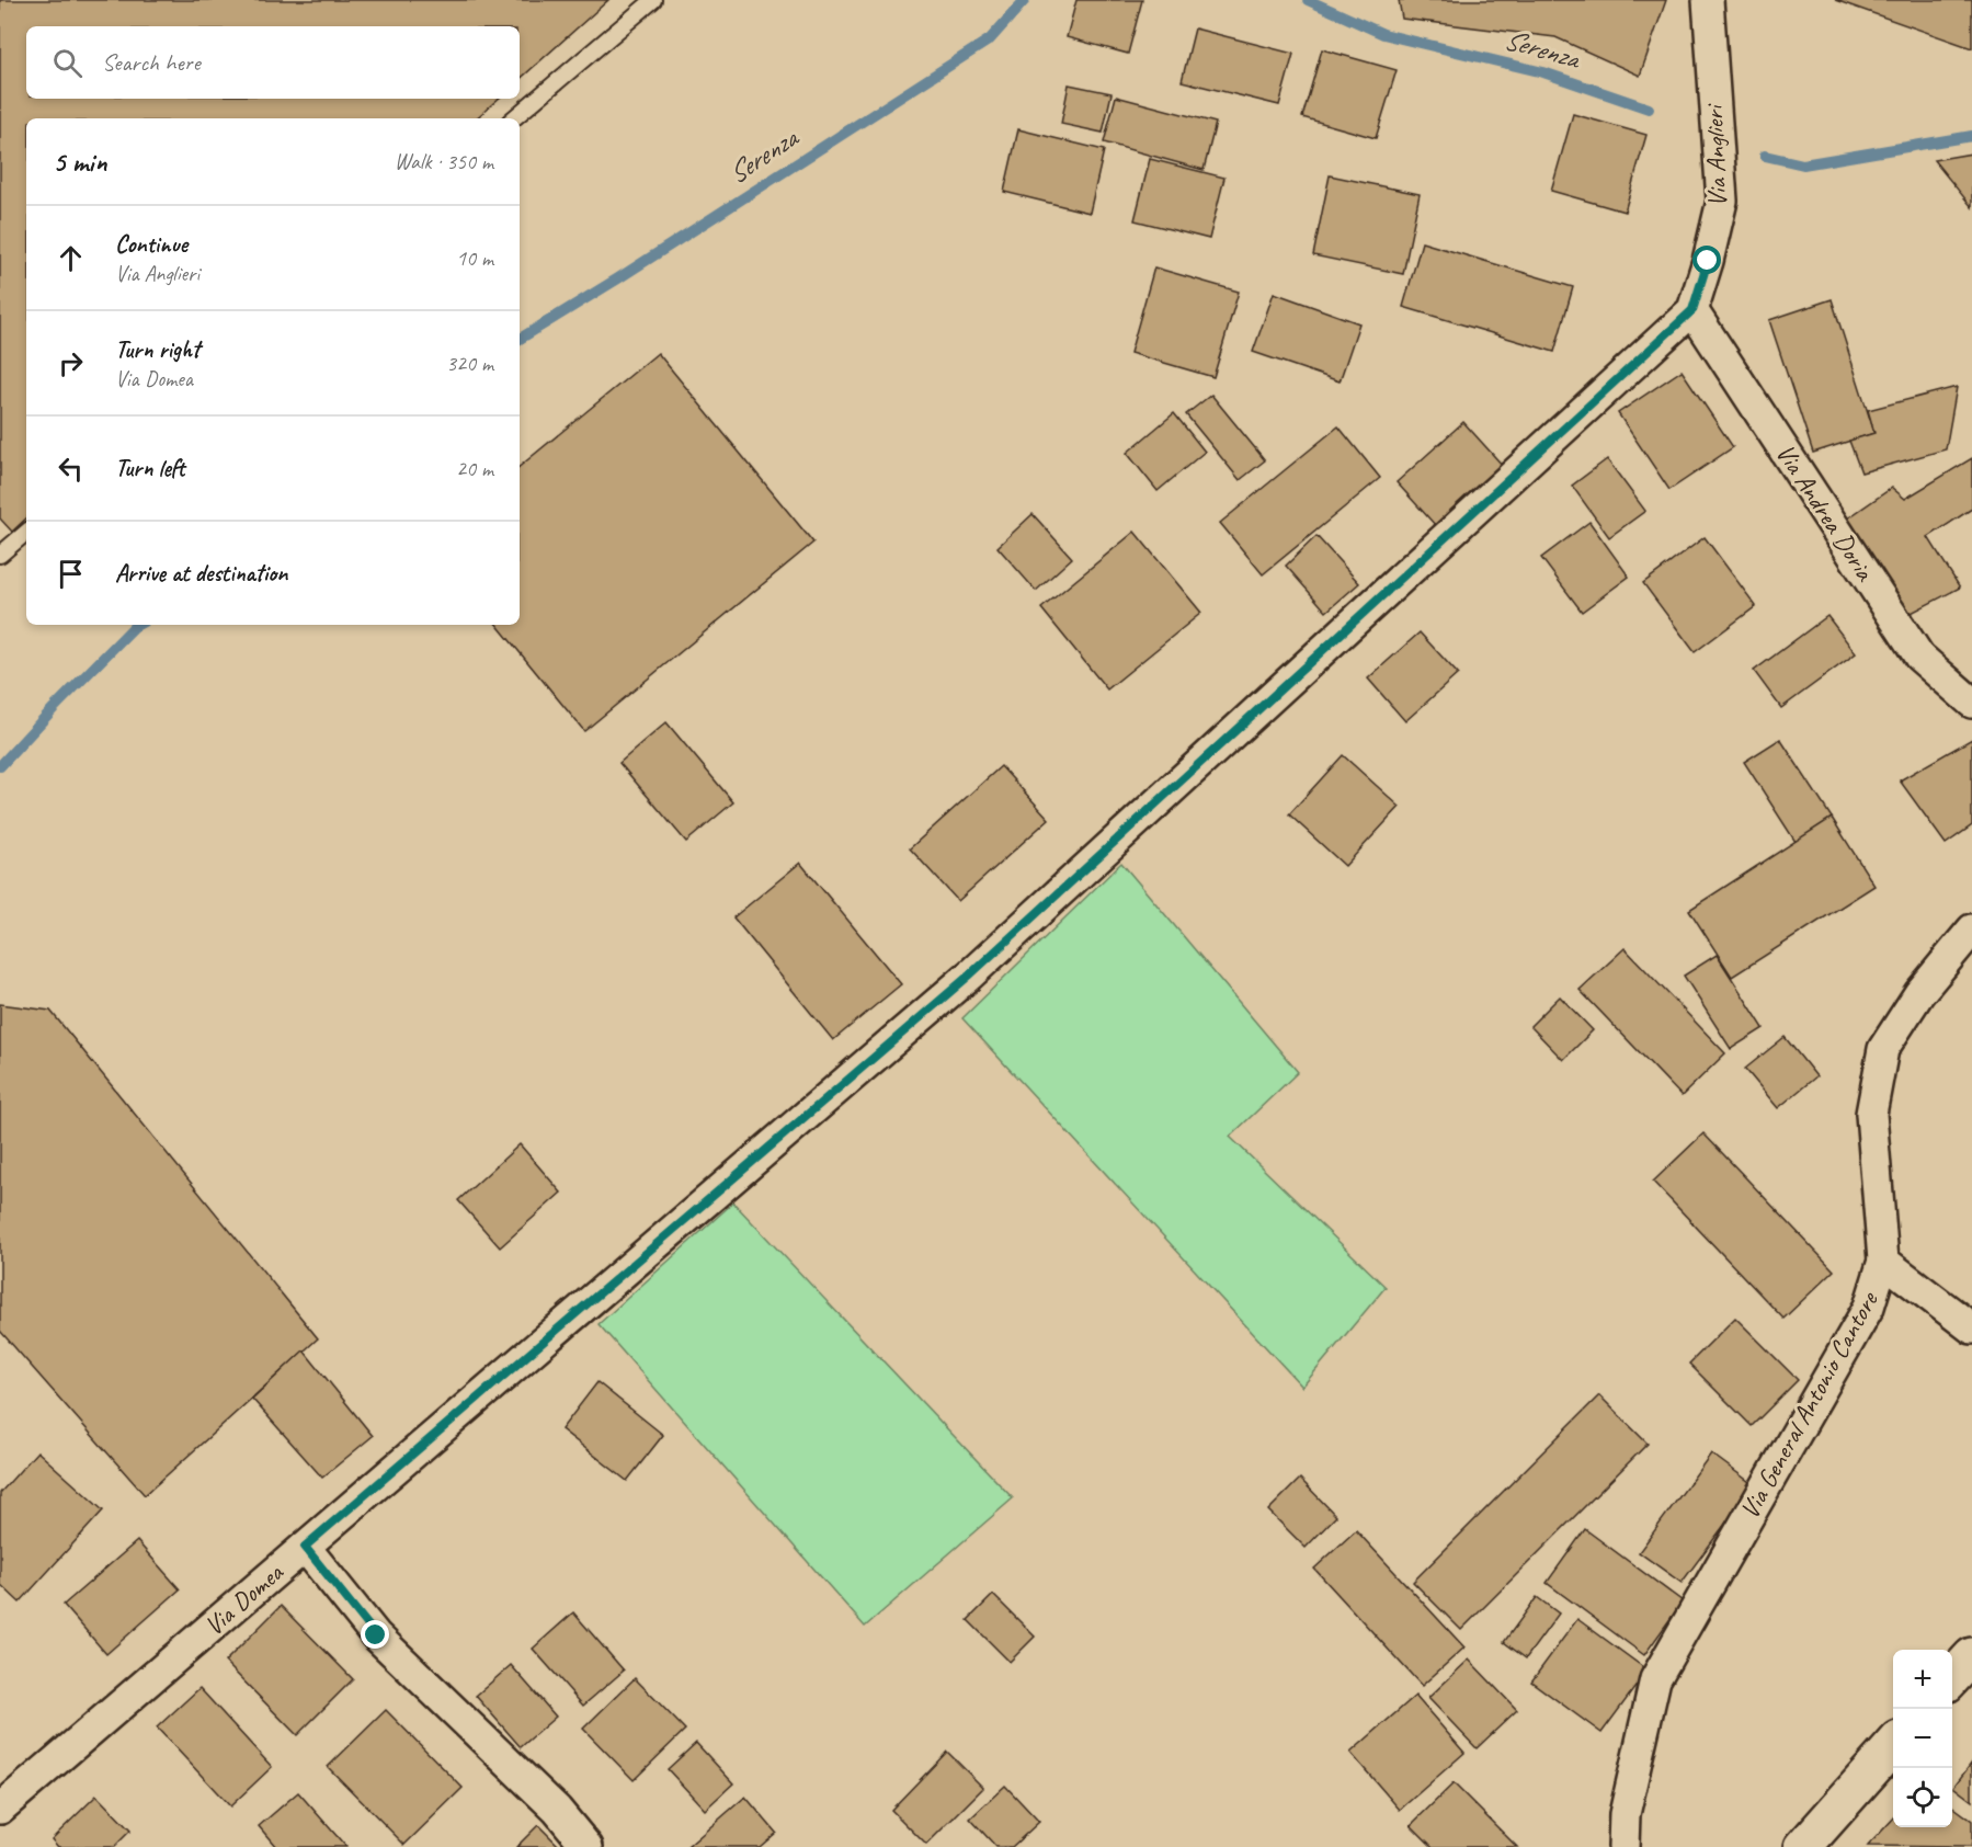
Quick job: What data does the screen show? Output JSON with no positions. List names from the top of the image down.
{
  "streets": {
    "street": [
      "Via Anglieri",
      "Via Andrea Doria",
      "Via General Antonio Cantore",
      "Via Domea"
    ]
  },
  "crossings": [
    ["Via Anglieri", "Via Andrea Doria"],
    ["Via Anglieri", "Via Domea"],
    ["Via Andrea Doria", "Via Domea"]
  ],
  "water": ["Serenza"],
  "page": {
    "search": "Search here",
    "heading": ["5 min", "Walk · 350 m"],
    "list": [
      ["Continue", "Via Anglieri", "10 m"],
      ["Turn right", "Via Domea", "320 m"],
      ["Turn left", "20 m"],
      "Arrive at destination"
    ],
    "map_buttons": ["+", "−"]
  }
}
